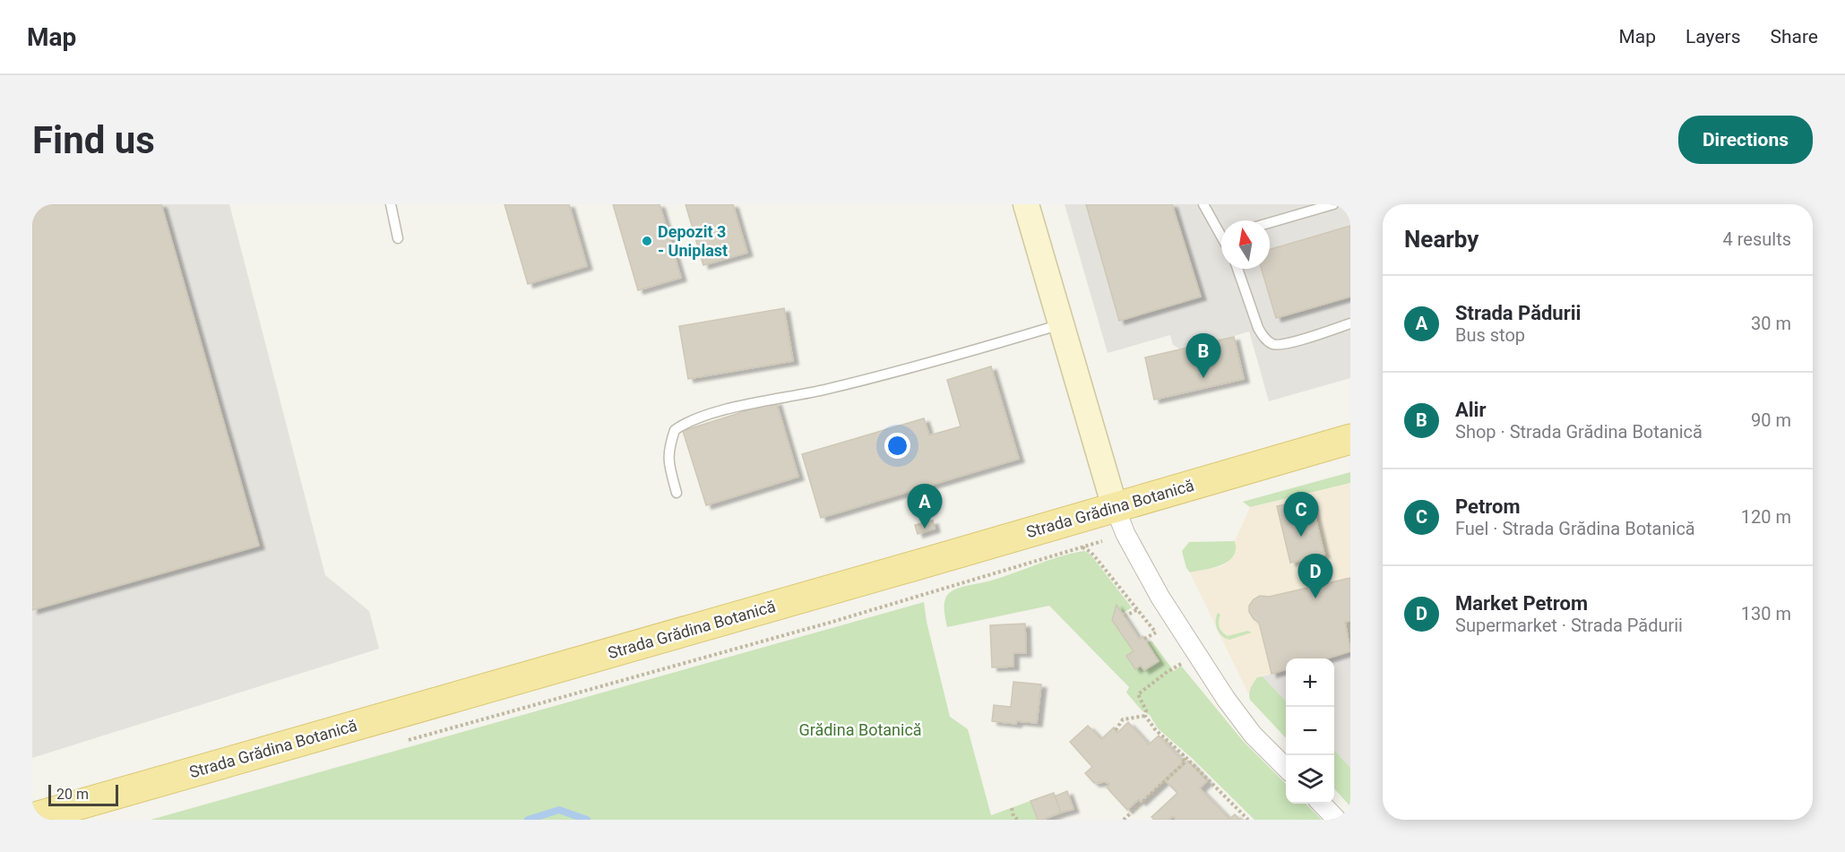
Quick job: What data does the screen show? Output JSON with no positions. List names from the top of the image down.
{
  "streets": {
    "main road": ["Strada Grădina Botanică"]
  },
  "parks": ["Grădina Botanică"],
  "places": ["Depozit 3 - Uniplast"],
  "scale_bar": "20 m",
  "north": "top",
  "page": {
    "header": "Map",
    "nav": ["Map", "Layers", "Share"],
    "buttons": "Directions",
    "title": "Find us",
    "heading": ["Nearby", "4 results"],
    "list": [
      {
        "mark": "A",
        "name": "Strada Pădurii",
        "note": "Bus stop",
        "value": "30 m"
      },
      {
        "mark": "B",
        "name": "Alir",
        "note": "Shop · Strada Grădina Botanică",
        "value": "90 m"
      },
      {
        "mark": "C",
        "name": "Petrom",
        "note": "Fuel · Strada Grădina Botanică",
        "value": "120 m"
      },
      {
        "mark": "D",
        "name": "Market Petrom",
        "note": "Supermarket · Strada Pădurii",
        "value": "130 m"
      }
    ],
    "pins": [
      "B",
      "A",
      "C",
      "D"
    ],
    "map_buttons": ["+", "−"],
    "scale": "20 m"
  }
}
